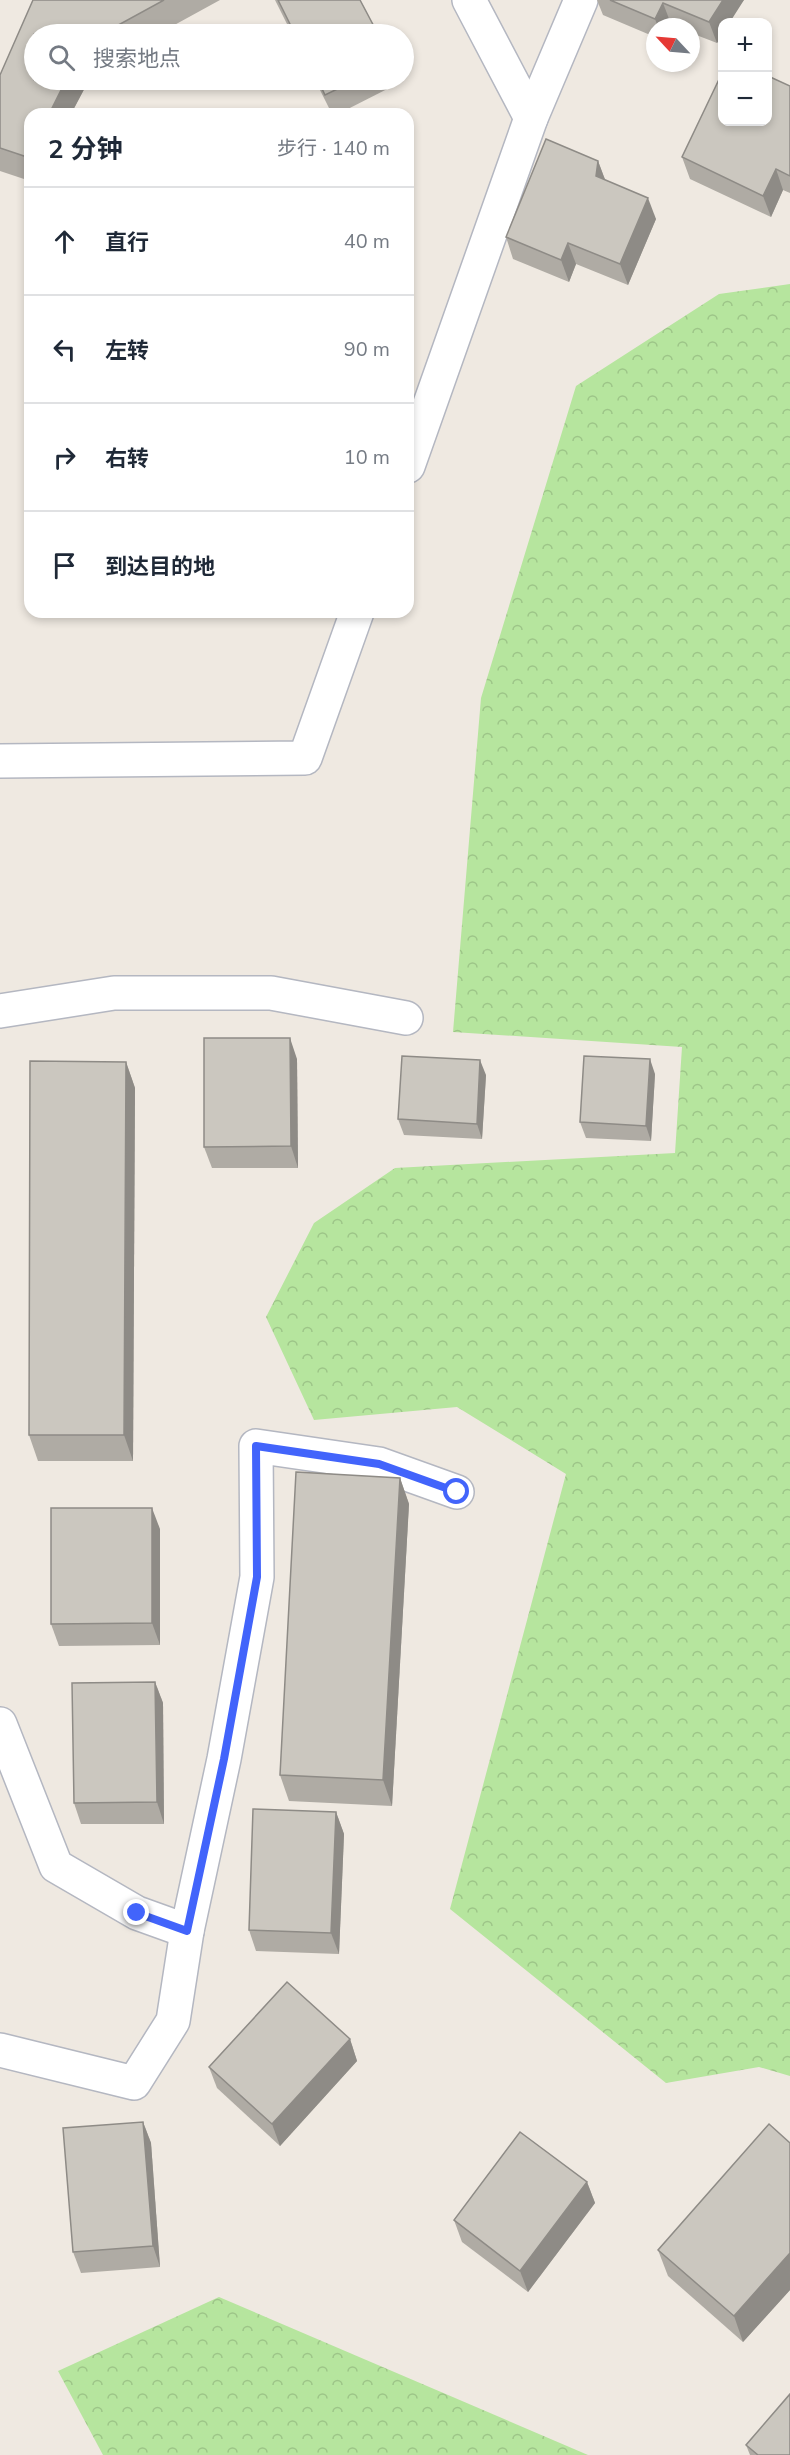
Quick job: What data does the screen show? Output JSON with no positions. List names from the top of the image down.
{
  "north": "top left",
  "page": {
    "map_buttons": ["+", "−"],
    "search": "搜索地点",
    "heading": ["2 分钟", "步行 · 140 m"],
    "list": [
      ["直行", "40 m"],
      ["左转", "90 m"],
      ["右转", "10 m"],
      "到达目的地"
    ]
  }
}
